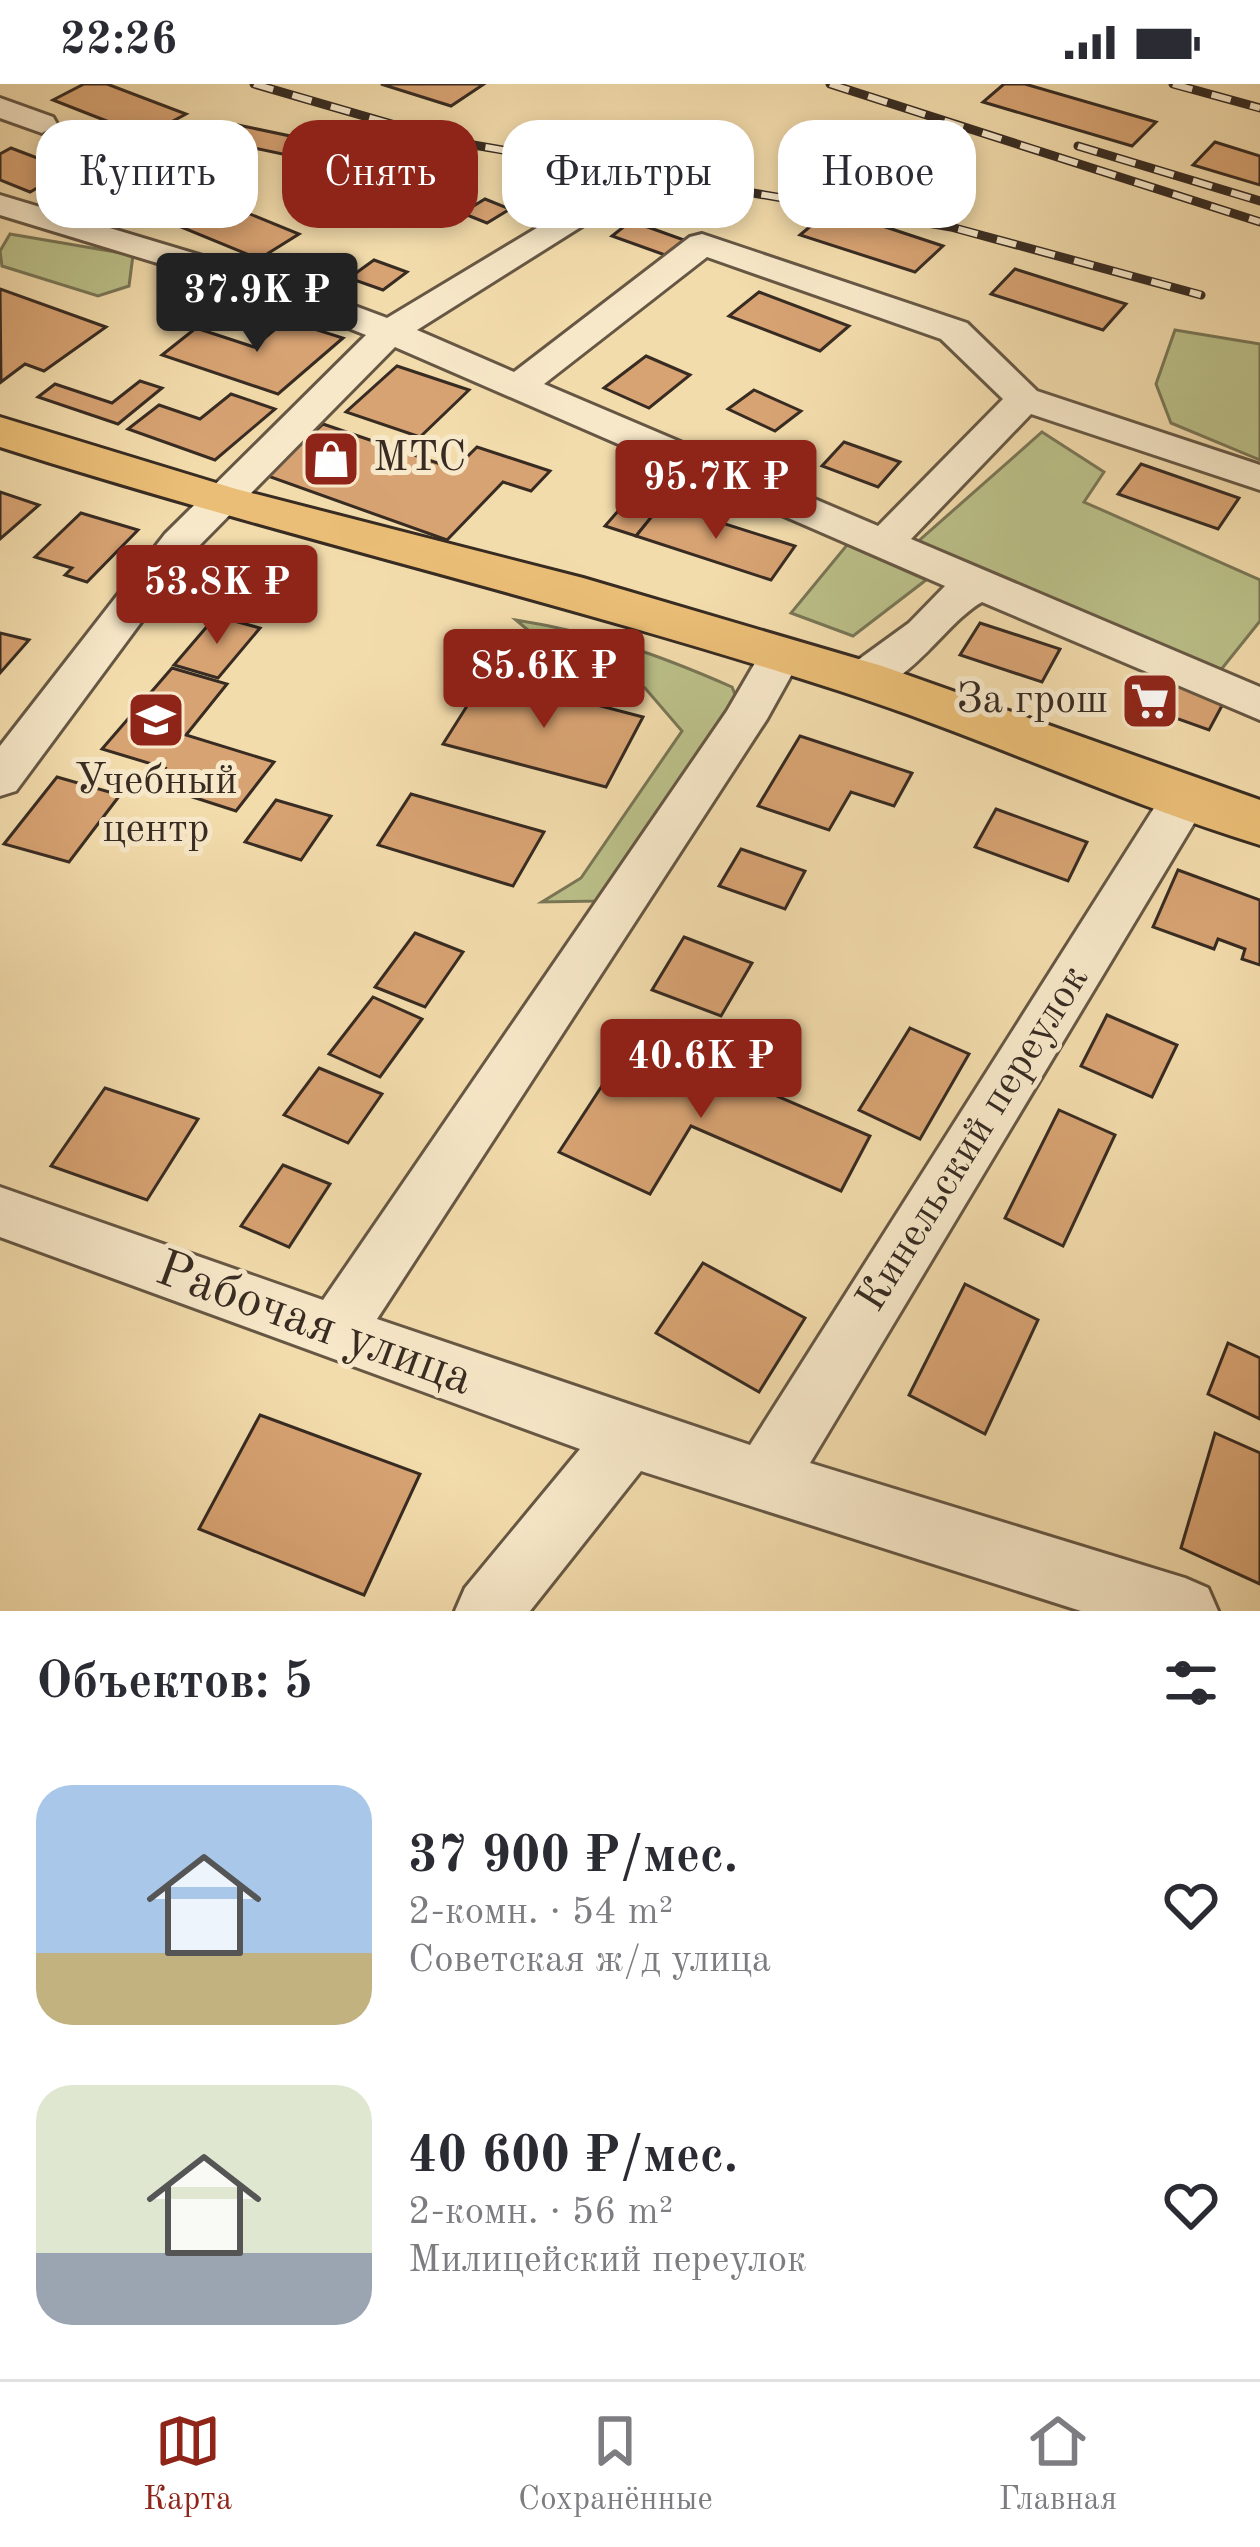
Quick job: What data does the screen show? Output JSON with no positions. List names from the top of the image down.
{
  "streets": {
    "street": ["Кинельский переулок", "Рабочая улица"]
  },
  "crossings": [
    ["Кинельский переулок", "Рабочая улица"]
  ],
  "places": {
    "shop": ["МТС"],
    "supermarket": ["За грош"],
    "school or university": ["Учебный центр"]
  },
  "page": {
    "status": "22:26",
    "chip": [
      "Купить",
      "Снять",
      "Фильтры",
      "Новое"
    ],
    "price": [
      "37.9K ₽",
      "95.7K ₽",
      "53.8K ₽",
      "85.6K ₽",
      "40.6K ₽"
    ],
    "heading": "Объектов: 5",
    "list": [
      {
        "name": "37 900 ₽/мес.",
        "note": "2-комн. · 54 m² · Советская ж/д улица"
      },
      {
        "name": "40 600 ₽/мес.",
        "note": "2-комн. · 56 m² · Милицейский переулок"
      }
    ],
    "tabs": ["Карта", "Сохранённые", "Главная"]
  }
}
